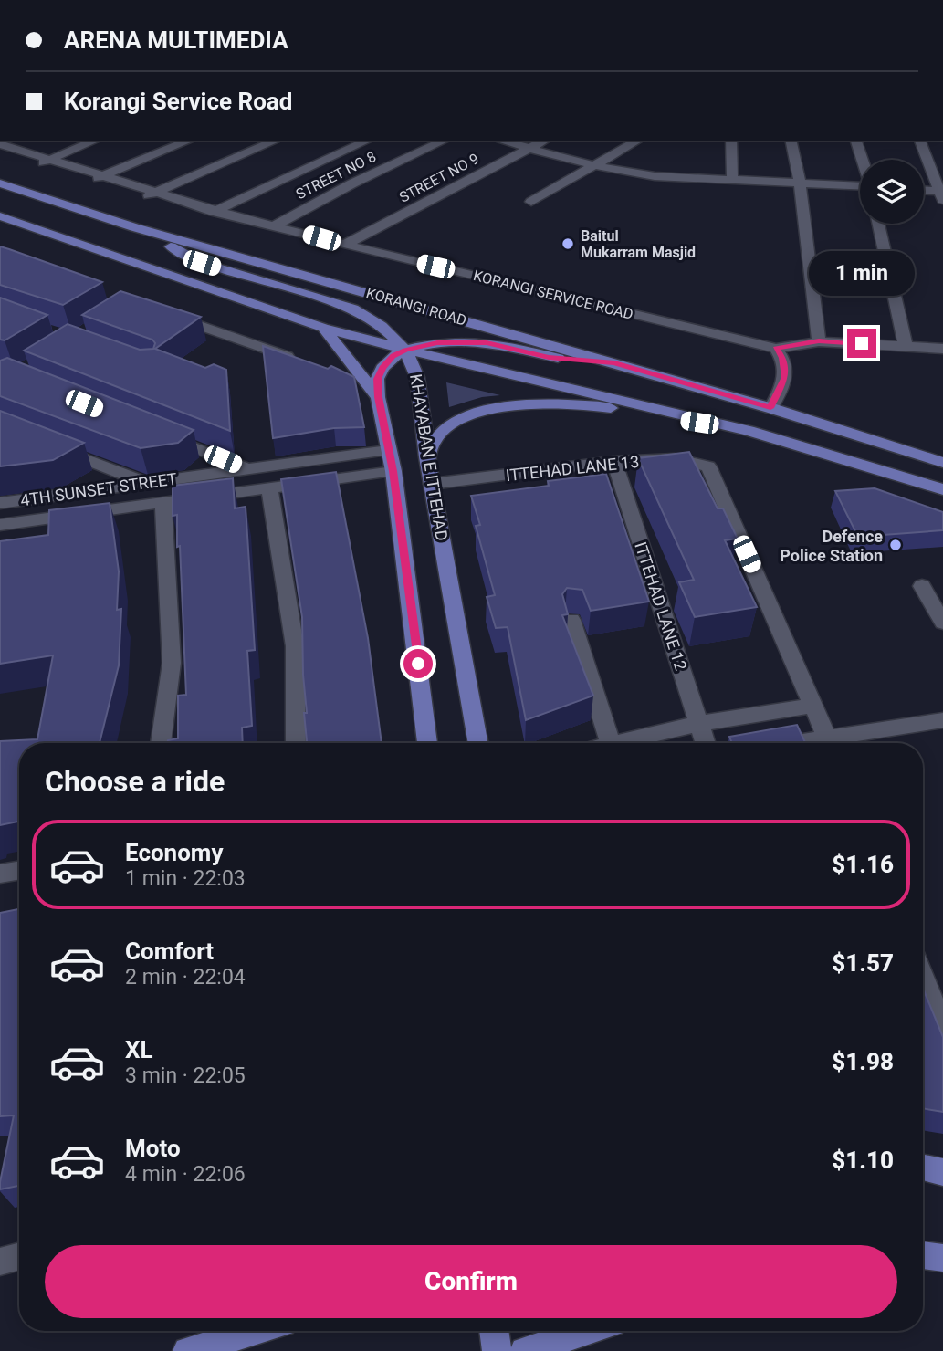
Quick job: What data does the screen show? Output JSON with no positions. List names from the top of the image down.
{
  "streets": {
    "main road": ["KORANGI ROAD", "KHAYABAN E ITTEHAD"],
    "street": [
      "STREET NO 8",
      "STREET NO 9",
      "KORANGI SERVICE ROAD",
      "ITTEHAD LANE 13",
      "4TH SUNSET STREET",
      "ITTEHAD LANE 12"
    ]
  },
  "crossings": [
    ["STREET NO 8", "KORANGI SERVICE ROAD"],
    ["STREET NO 9", "KORANGI SERVICE ROAD"],
    ["KORANGI ROAD", "KHAYABAN E ITTEHAD"],
    ["KHAYABAN E ITTEHAD", "ITTEHAD LANE 13"],
    ["ITTEHAD LANE 13", "ITTEHAD LANE 12"]
  ],
  "places": ["Baitul Mukarram Masjid", "Defence Police Station"],
  "page": {
    "banner": ["ARENA MULTIMEDIA", "Korangi Service Road"],
    "bubble": "1 min",
    "heading": "Choose a ride",
    "list": [
      {
        "name": "Economy",
        "note": "1 min · 22:03",
        "value": "$1.16"
      },
      {
        "name": "Comfort",
        "note": "2 min · 22:04",
        "value": "$1.57"
      },
      {
        "name": "XL",
        "note": "3 min · 22:05",
        "value": "$1.98"
      },
      {
        "name": "Moto",
        "note": "4 min · 22:06",
        "value": "$1.10"
      }
    ],
    "buttons": "Confirm"
  }
}
